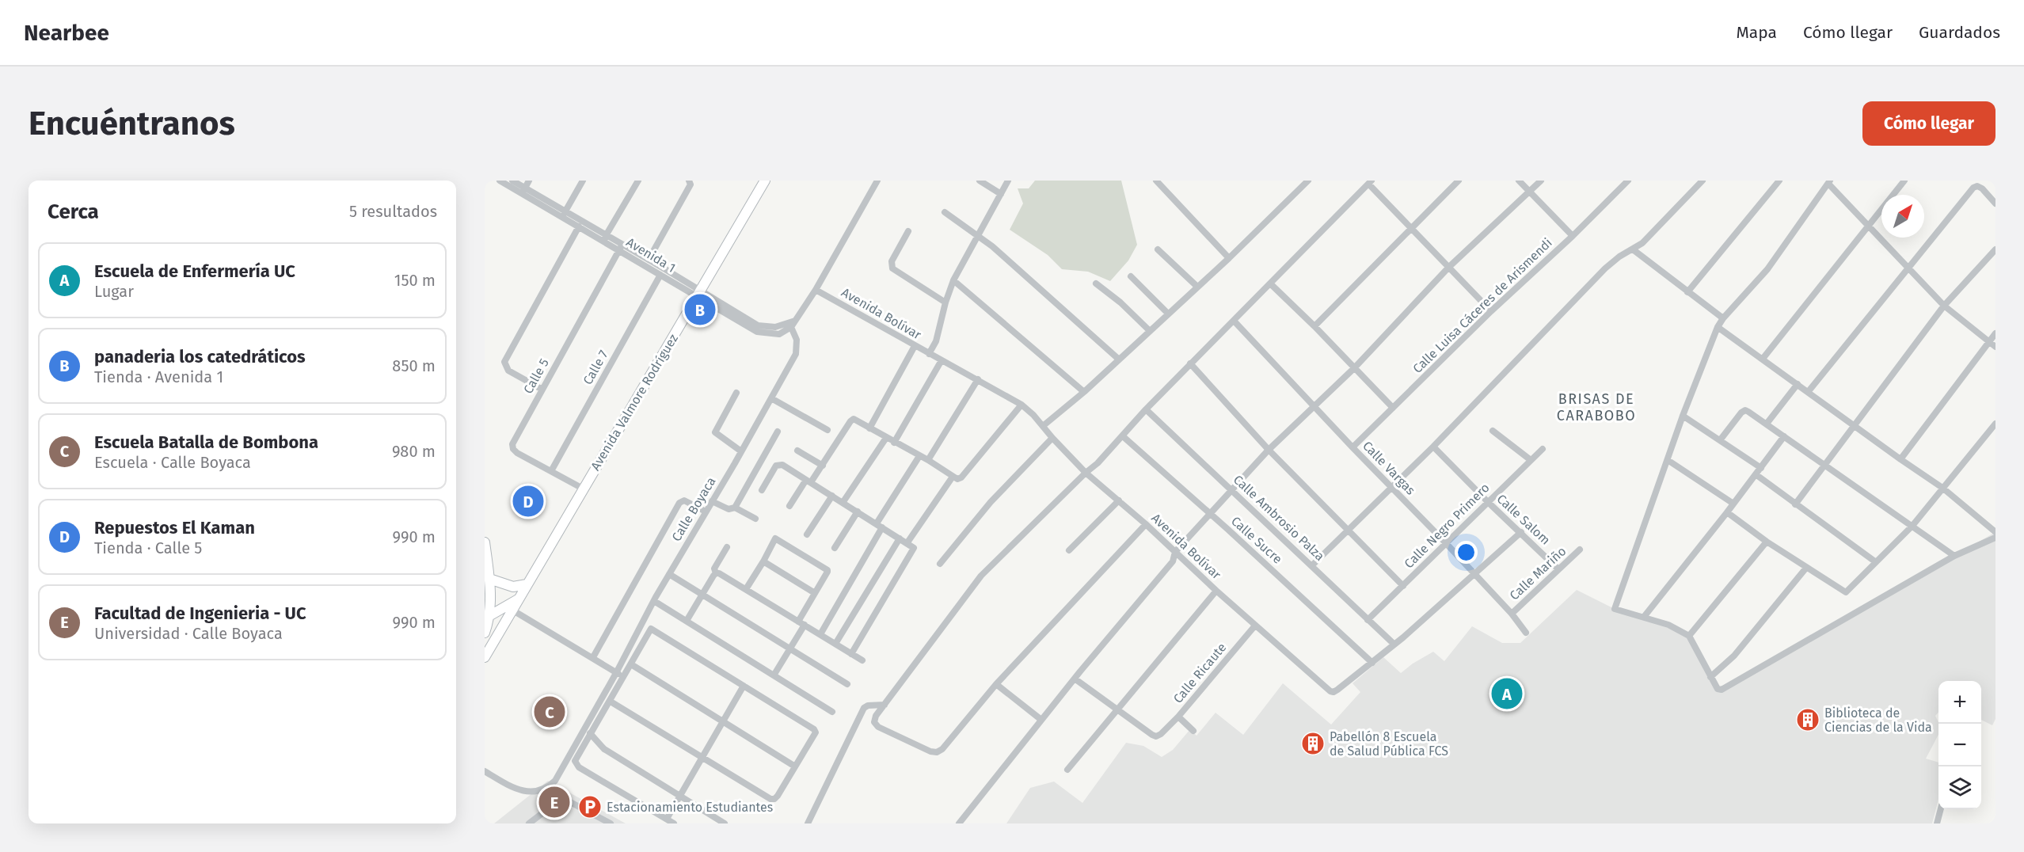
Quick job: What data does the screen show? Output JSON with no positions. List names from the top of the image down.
{
  "streets": {
    "street": [
      "Avenida 1",
      "Calle Luisa Cáceres de Arismendi",
      "Avenida Bolívar",
      "Calle 7",
      "Calle 5",
      "Avenida Valmore Rodríguez",
      "Calle Vargas",
      "Calle Boyaca",
      "Calle Ambrosio Palza",
      "Calle Salom",
      "Calle Negro Primero",
      "Calle Sucre",
      "Calle Mariño",
      "Calle Ricaute"
    ]
  },
  "crossings": [
    ["Avenida 1", "Calle 7"],
    ["Avenida 1", "Calle 5"],
    ["Avenida 1", "Avenida Valmore Rodríguez"],
    ["Avenida 1", "Calle Boyaca"],
    ["Calle Luisa Cáceres de Arismendi", "Calle Vargas"],
    ["Avenida Bolívar", "Calle Vargas"],
    ["Avenida Bolívar", "Calle Ambrosio Palza"],
    ["Avenida Bolívar", "Calle Salom"],
    ["Avenida Bolívar", "Calle Sucre"],
    ["Avenida Bolívar", "Calle Ricaute"],
    ["Calle 7", "Calle 5"],
    ["Calle 5", "Avenida Valmore Rodríguez"],
    ["Calle Vargas", "Calle Negro Primero"],
    ["Calle Vargas", "Calle Mariño"],
    ["Calle Ambrosio Palza", "Calle Negro Primero"],
    ["Calle Salom", "Calle Negro Primero"],
    ["Calle Salom", "Calle Mariño"]
  ],
  "districts": ["BRISAS DE CARABOBO"],
  "places": {
    "building": ["Biblioteca de Ciencias de la Vida", "Pabellón 8 Escuela de Salud Pública FCS"],
    "parking": ["Estacionamiento Estudiantes"]
  },
  "north": "top right",
  "page": {
    "header": "Nearbee",
    "nav": ["Mapa", "Cómo llegar", "Guardados"],
    "buttons": "Cómo llegar",
    "title": "Encuéntranos",
    "heading": ["Cerca", "5 resultados"],
    "list": [
      {
        "mark": "A",
        "name": "Escuela de Enfermería UC",
        "note": "Lugar",
        "value": "150 m"
      },
      {
        "mark": "B",
        "name": "panaderia los catedráticos",
        "note": "Tienda · Avenida 1",
        "value": "850 m"
      },
      {
        "mark": "C",
        "name": "Escuela Batalla de Bombona",
        "note": "Escuela · Calle Boyaca",
        "value": "980 m"
      },
      {
        "mark": "D",
        "name": "Repuestos El Kaman",
        "note": "Tienda · Calle 5",
        "value": "990 m"
      },
      {
        "mark": "E",
        "name": "Facultad de Ingenieria - UC",
        "note": "Universidad · Calle Boyaca",
        "value": "990 m"
      }
    ],
    "pins": [
      "B",
      "D",
      "A",
      "C",
      "E"
    ],
    "map_buttons": ["+", "−"]
  }
}
